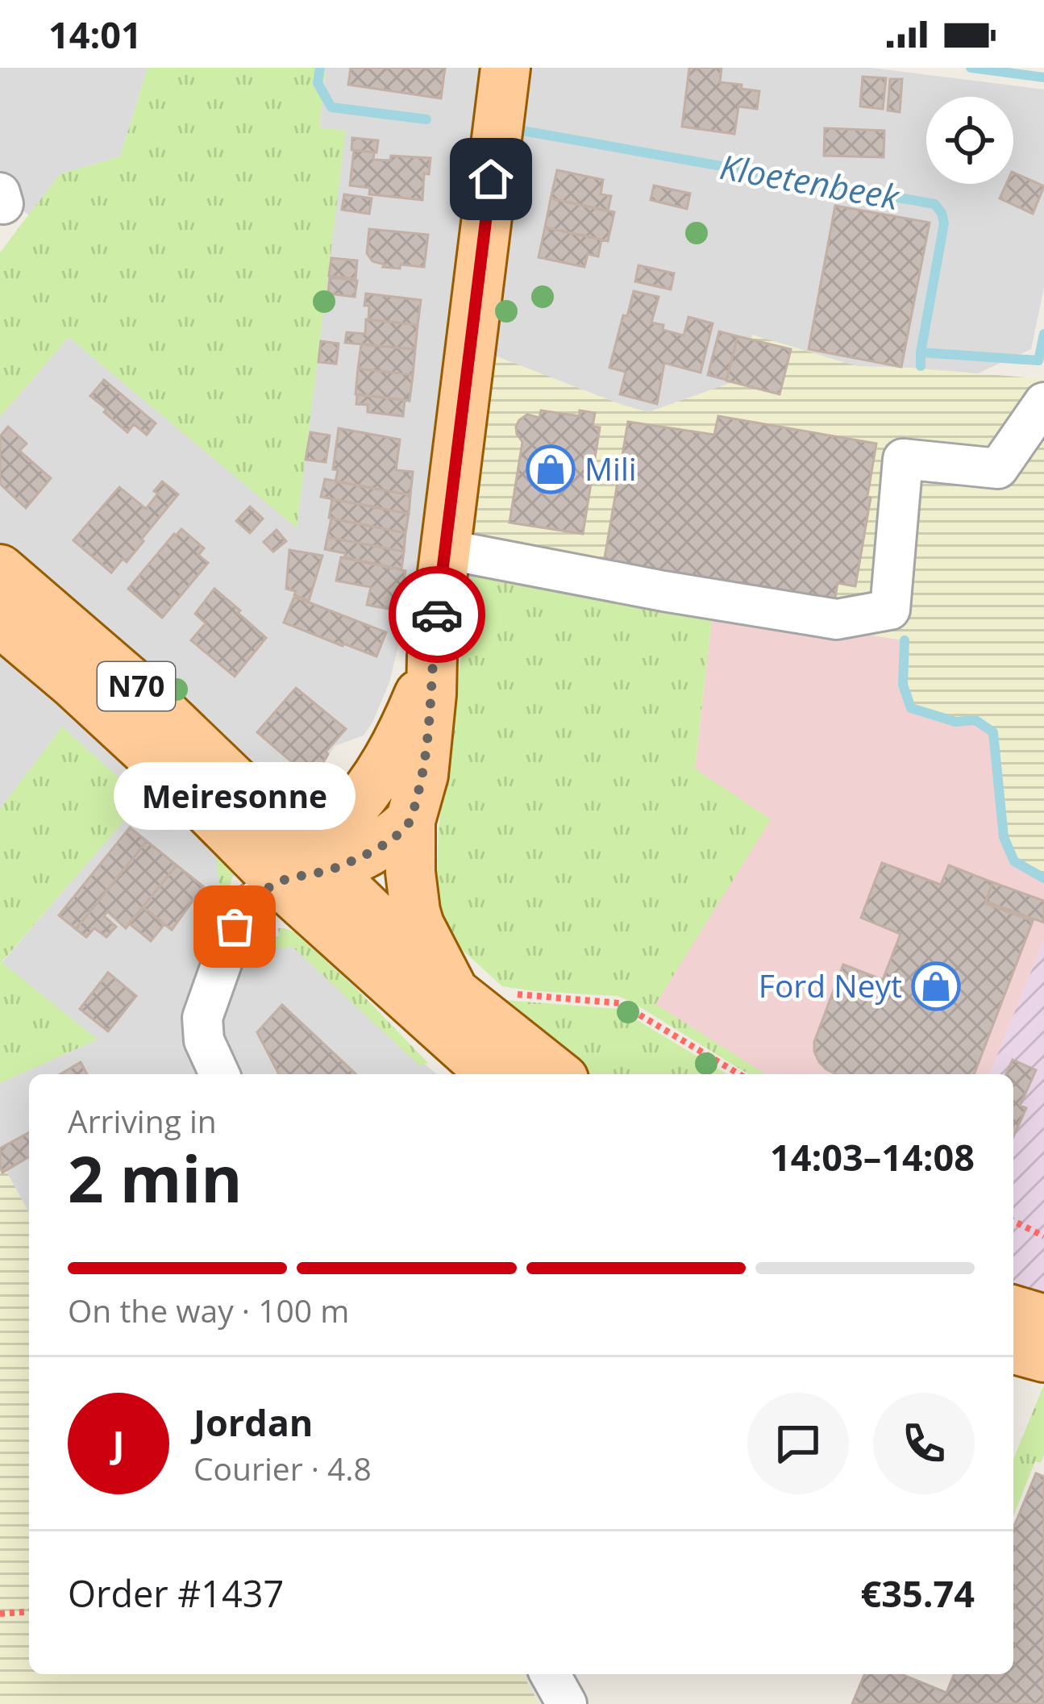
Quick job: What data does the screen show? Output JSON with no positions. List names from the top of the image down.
{
  "streets": {
    "main road": ["N70"]
  },
  "water": ["Kloetenbeek"],
  "places": {
    "shop": ["Mili", "Ford Neyt"],
    "other": ["Meiresonne"]
  },
  "page": {
    "status": "14:01",
    "bubble": "Meiresonne",
    "heading": ["2 min", "Arriving in", "14:03–14:08"],
    "panel": [
      "Jordan",
      "Courier · 4.8",
      "Order #1437",
      "€35.74"
    ],
    "bar": "On the way · 100 m",
    "round": "J"
  }
}
